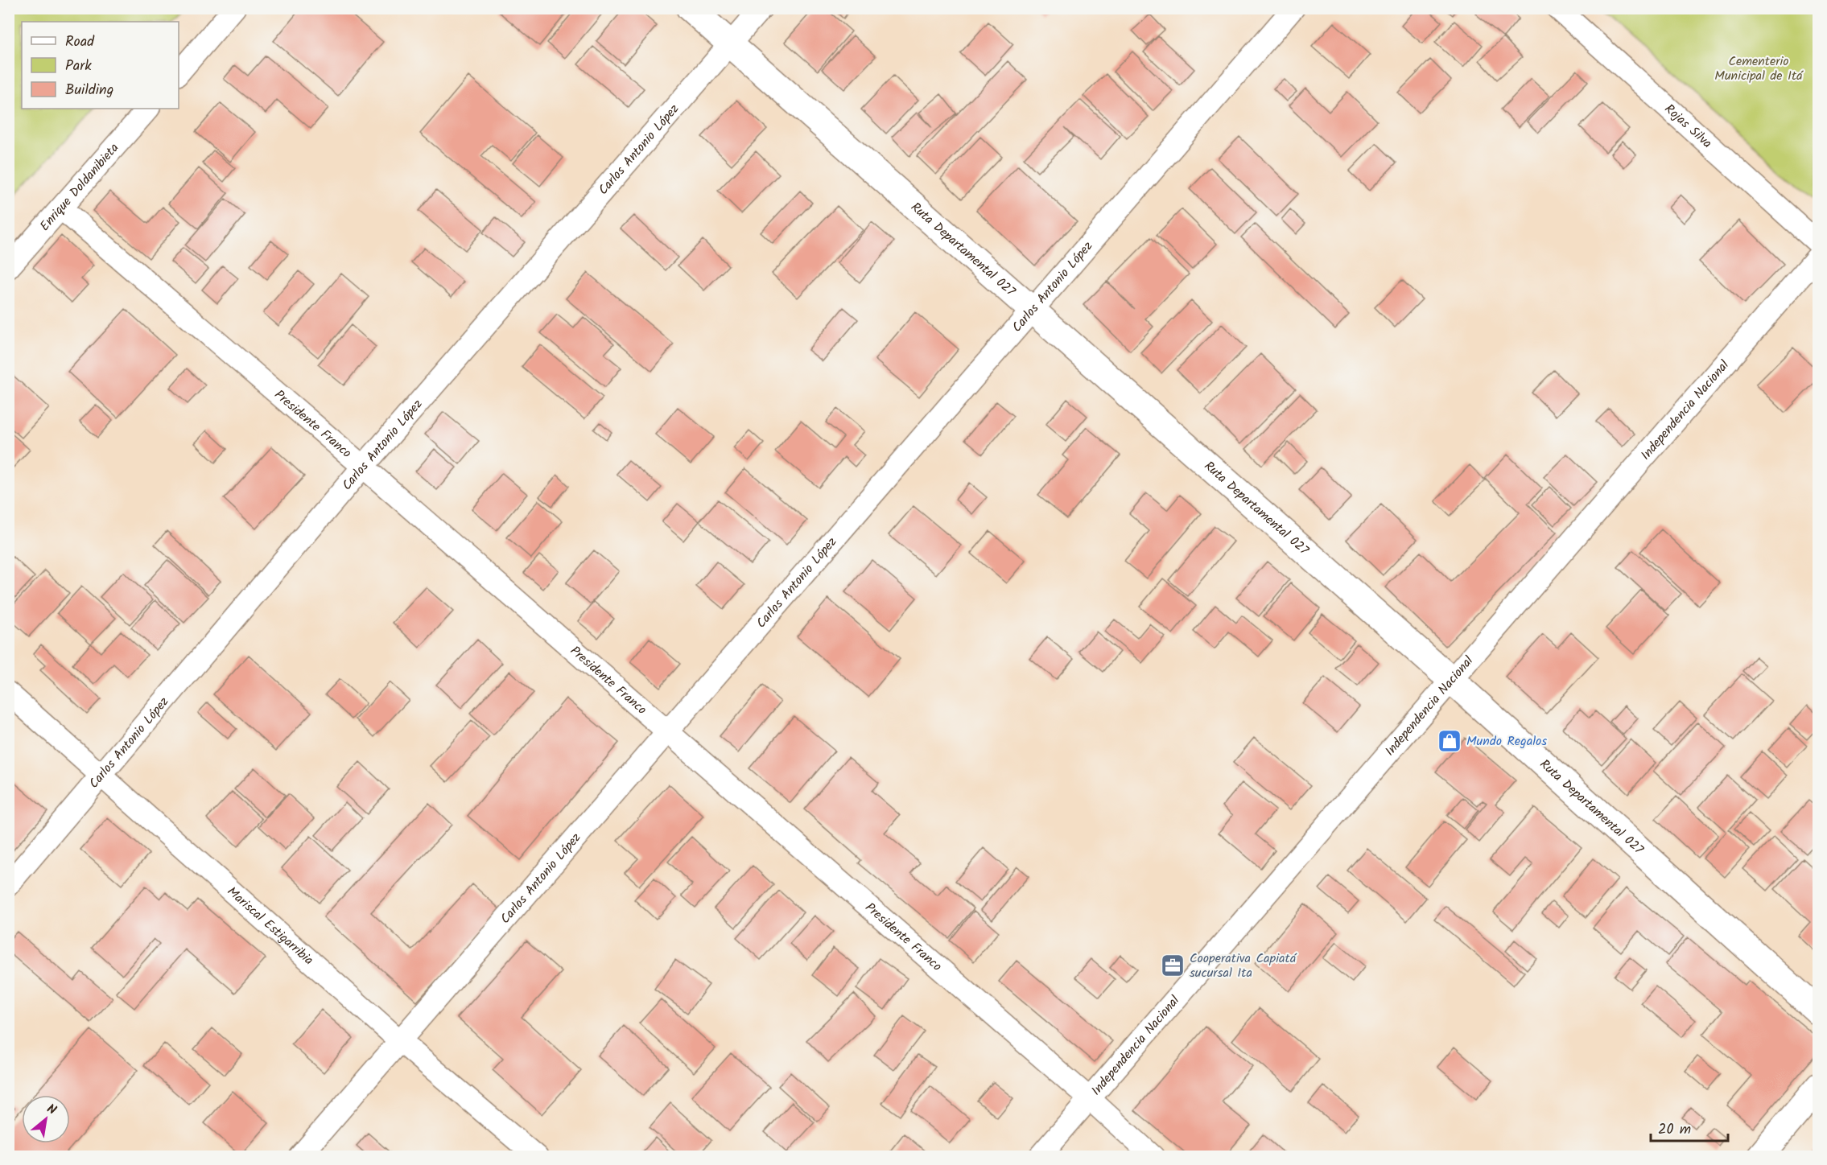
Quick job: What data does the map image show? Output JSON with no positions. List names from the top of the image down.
{
  "streets": {
    "main road": ["Ruta Departamental 027"],
    "street": [
      "Rojas Silva",
      "Carlos Antonio López",
      "Enrique Doldanibieta",
      "Independencia Nacional",
      "Presidente Franco",
      "Mariscal Estigarribia"
    ]
  },
  "crossings": [
    ["Carlos Antonio López", "Ruta Departamental 027"],
    ["Carlos Antonio López", "Presidente Franco"],
    ["Carlos Antonio López", "Mariscal Estigarribia"],
    ["Enrique Doldanibieta", "Presidente Franco"],
    ["Ruta Departamental 027", "Independencia Nacional"],
    ["Independencia Nacional", "Presidente Franco"]
  ],
  "parks": ["Cementerio Municipal de Itá"],
  "places": {
    "shop": ["Mundo Regalos"],
    "office": ["Cooperativa Capiatá sucursal Ita"]
  },
  "legend": ["Road", "Park", "Building"],
  "scale_bar": "20 m",
  "north": "top right"
}
